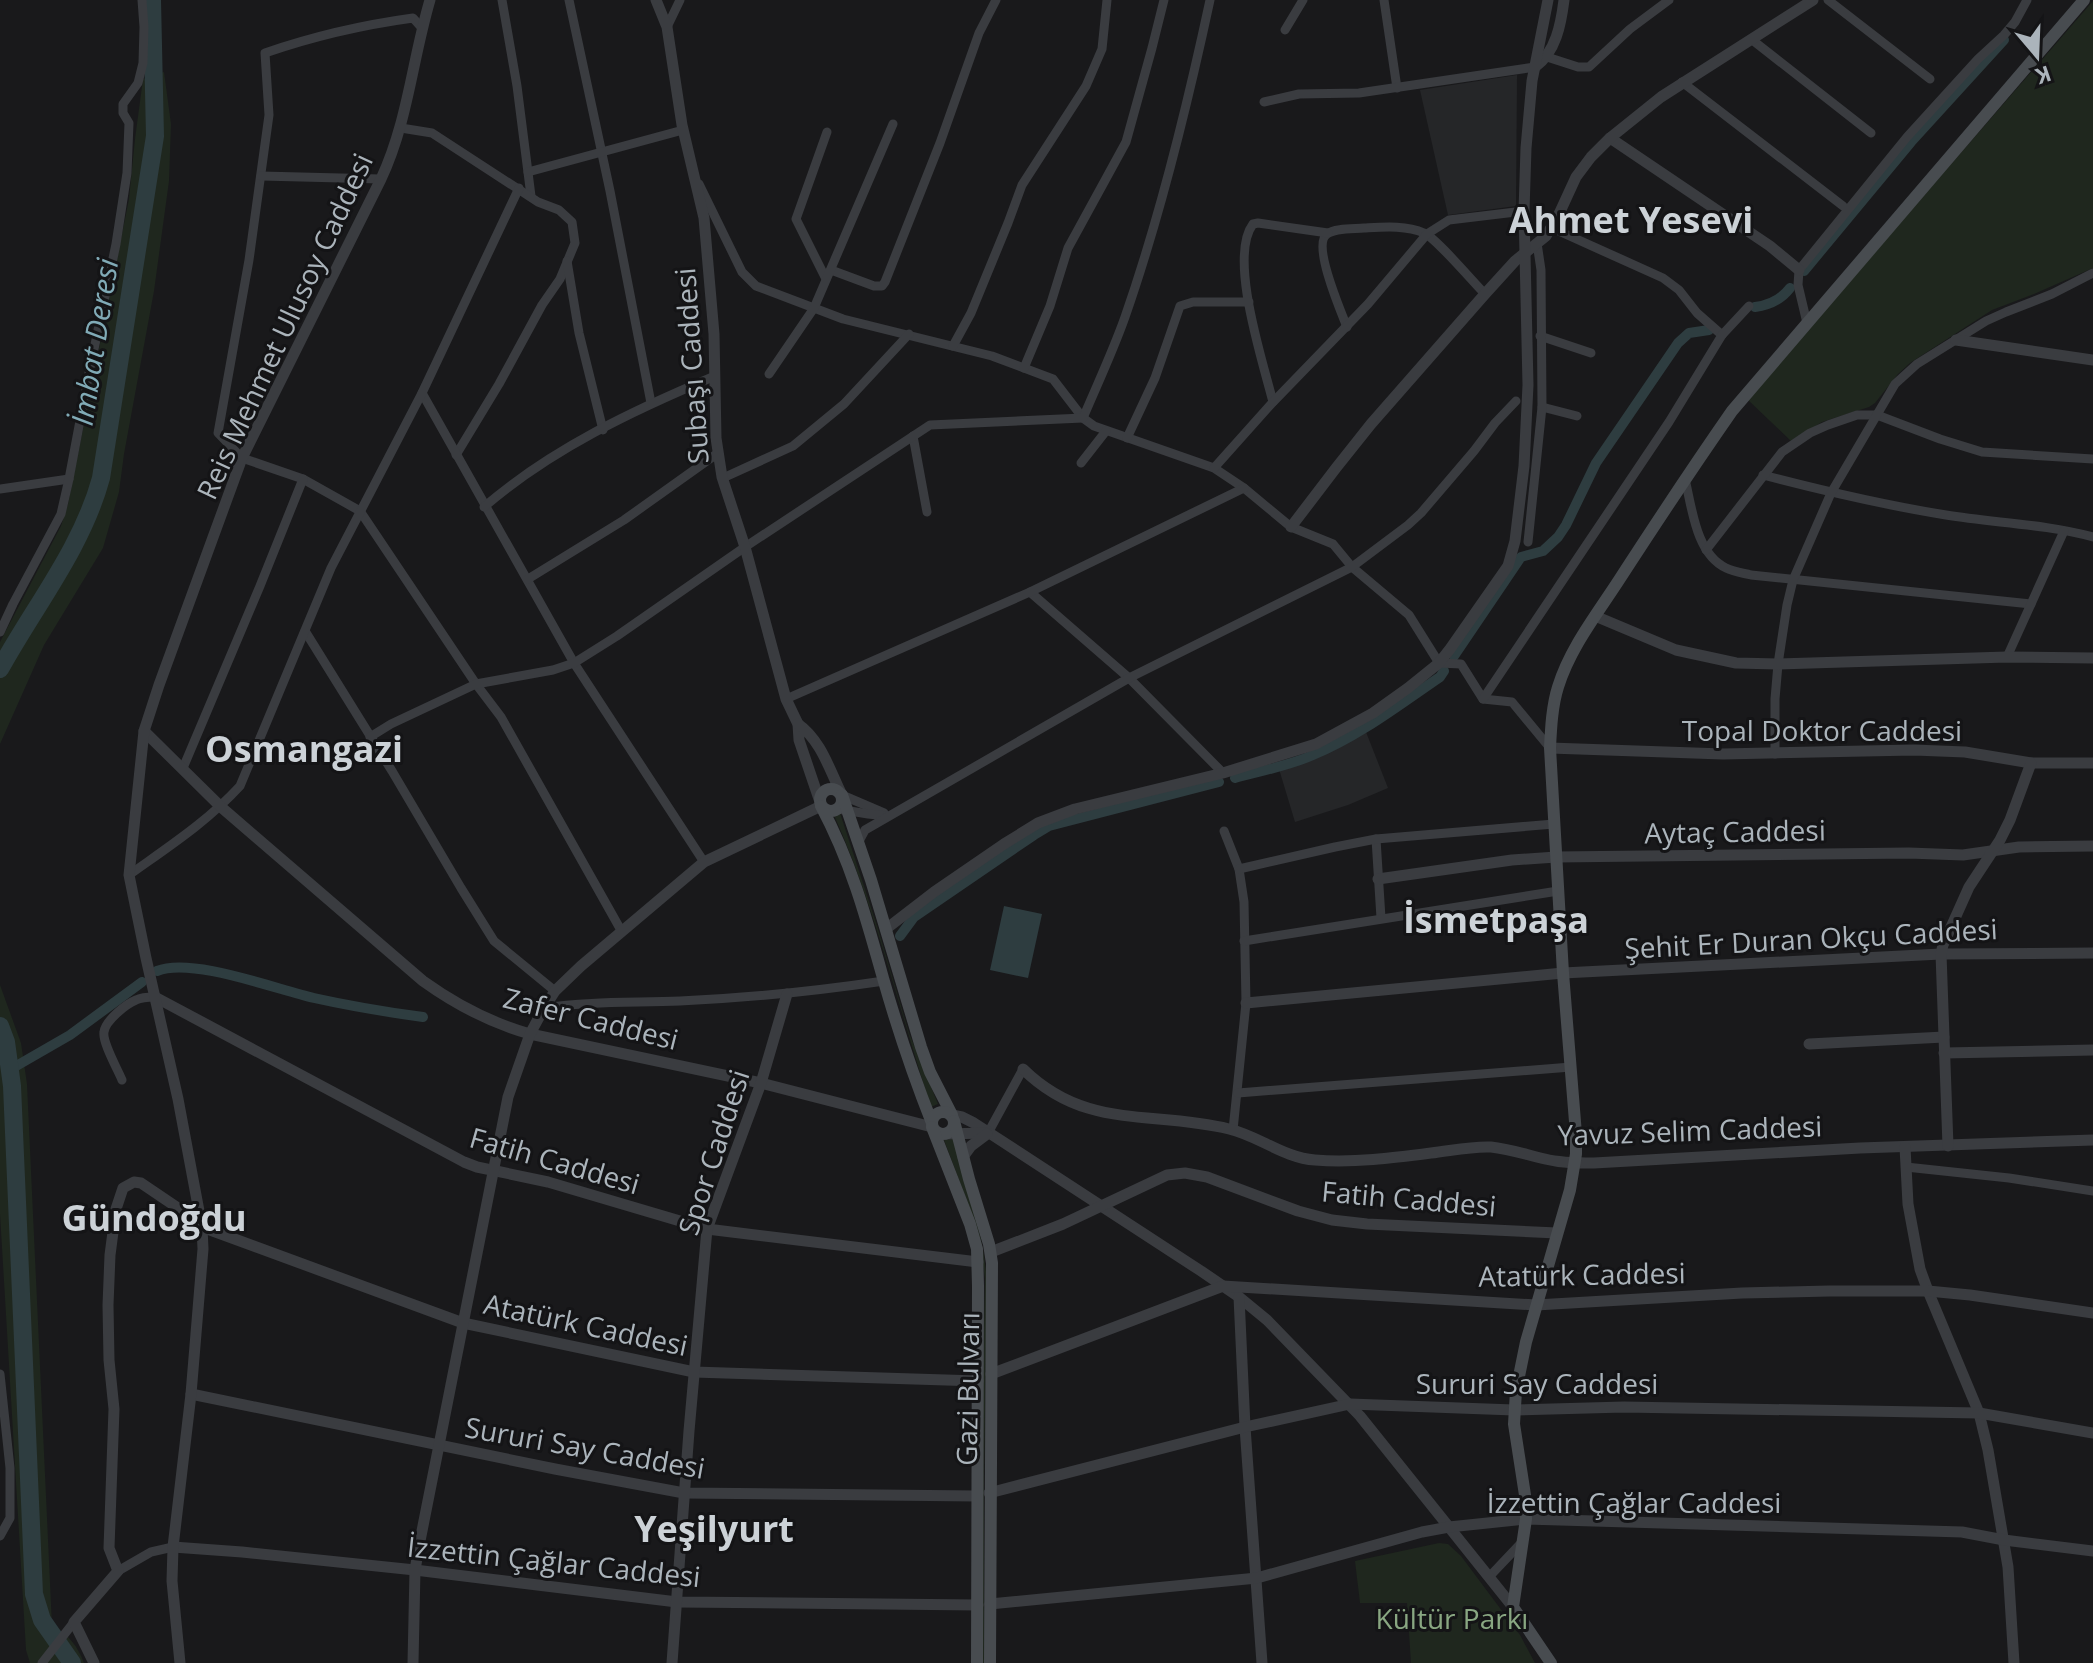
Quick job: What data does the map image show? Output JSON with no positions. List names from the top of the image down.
{
  "streets": {
    "main road": ["Gazi Bulvarı"],
    "street": [
      "Reis Mehmet Ulusoy Caddesi",
      "Subaşı Caddesi",
      "Topal Doktor Caddesi",
      "Aytaç Caddesi",
      "Şehit Er Duran Okçu Caddesi",
      "Zafer Caddesi",
      "Yavuz Selim Caddesi",
      "Spor Caddesi",
      "Fatih Caddesi",
      "Atatürk Caddesi",
      "Sururi Say Caddesi",
      "İzzettin Çağlar Caddesi"
    ]
  },
  "crossings": [
    ["Reis Mehmet Ulusoy Caddesi", "Zafer Caddesi"],
    ["Reis Mehmet Ulusoy Caddesi", "Fatih Caddesi"],
    ["Reis Mehmet Ulusoy Caddesi", "Atatürk Caddesi"],
    ["Reis Mehmet Ulusoy Caddesi", "Sururi Say Caddesi"],
    ["Reis Mehmet Ulusoy Caddesi", "İzzettin Çağlar Caddesi"],
    ["Subaşı Caddesi", "Gazi Bulvarı"],
    ["Zafer Caddesi", "Spor Caddesi"],
    ["Zafer Caddesi", "Gazi Bulvarı"],
    ["Spor Caddesi", "Fatih Caddesi"],
    ["Spor Caddesi", "Atatürk Caddesi"],
    ["Spor Caddesi", "Sururi Say Caddesi"],
    ["Spor Caddesi", "İzzettin Çağlar Caddesi"],
    ["Fatih Caddesi", "Gazi Bulvarı"],
    ["Atatürk Caddesi", "Gazi Bulvarı"],
    ["Sururi Say Caddesi", "Gazi Bulvarı"],
    ["Gazi Bulvarı", "İzzettin Çağlar Caddesi"]
  ],
  "districts": [
    "Ahmet Yesevi",
    "Osmangazi",
    "İsmetpaşa",
    "Gündoğdu",
    "Yeşilyurt"
  ],
  "water": ["İmbat Deresi"],
  "parks": ["Kültür Parkı"],
  "north": "bottom"
}
